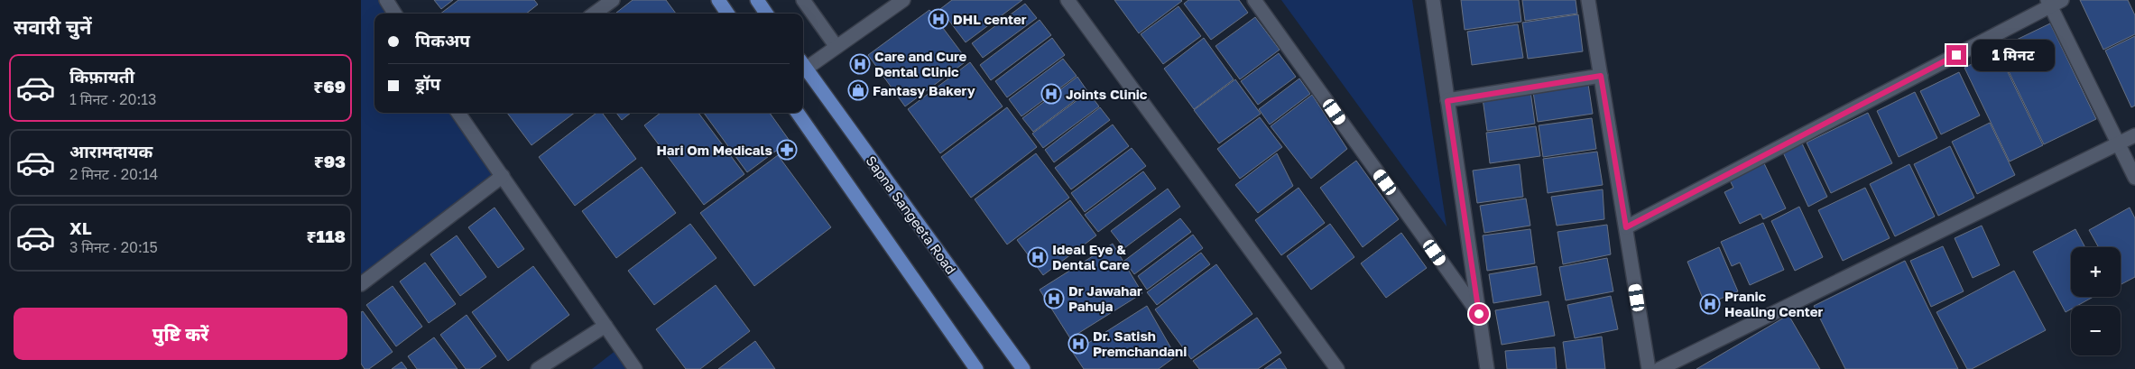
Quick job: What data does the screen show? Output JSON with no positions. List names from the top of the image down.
{
  "streets": {
    "main road": ["Sapna Sangeeta Road"]
  },
  "places": {
    "hospital": [
      "DHL center",
      "Care and Cure Dental Clinic",
      "Joints Clinic",
      "Ideal Eye & Dental Care",
      "Dr Jawahar Pahuja",
      "Pranic Healing Center",
      "Dr. Satish Premchandani"
    ],
    "shop": ["Fantasy Bakery"],
    "pharmacy": ["Hari Om Medicals"]
  },
  "page": {
    "heading": "सवारी चुनें",
    "banner": ["पिकअप", "ड्रॉप"],
    "bubble": "1 मिनट",
    "list": [
      {
        "name": "किफ़ायती",
        "note": "1 मिनट · 20:13",
        "value": "₹69"
      },
      {
        "name": "आरामदायक",
        "note": "2 मिनट · 20:14",
        "value": "₹93"
      },
      {
        "name": "XL",
        "note": "3 मिनट · 20:15",
        "value": "₹118"
      }
    ],
    "map_buttons": ["+", "−"],
    "buttons": "पुष्टि करें"
  }
}
